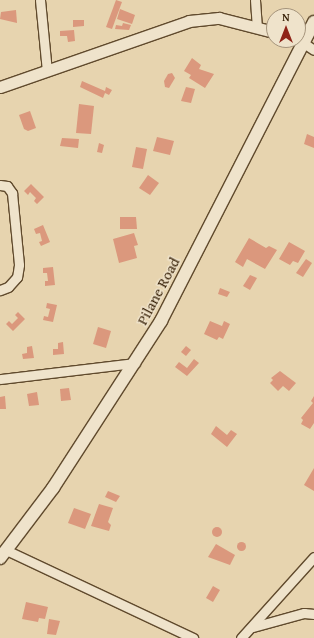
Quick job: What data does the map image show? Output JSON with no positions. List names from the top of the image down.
{
  "streets": {
    "main road": ["Pilane Road"]
  },
  "north": "top"
}
